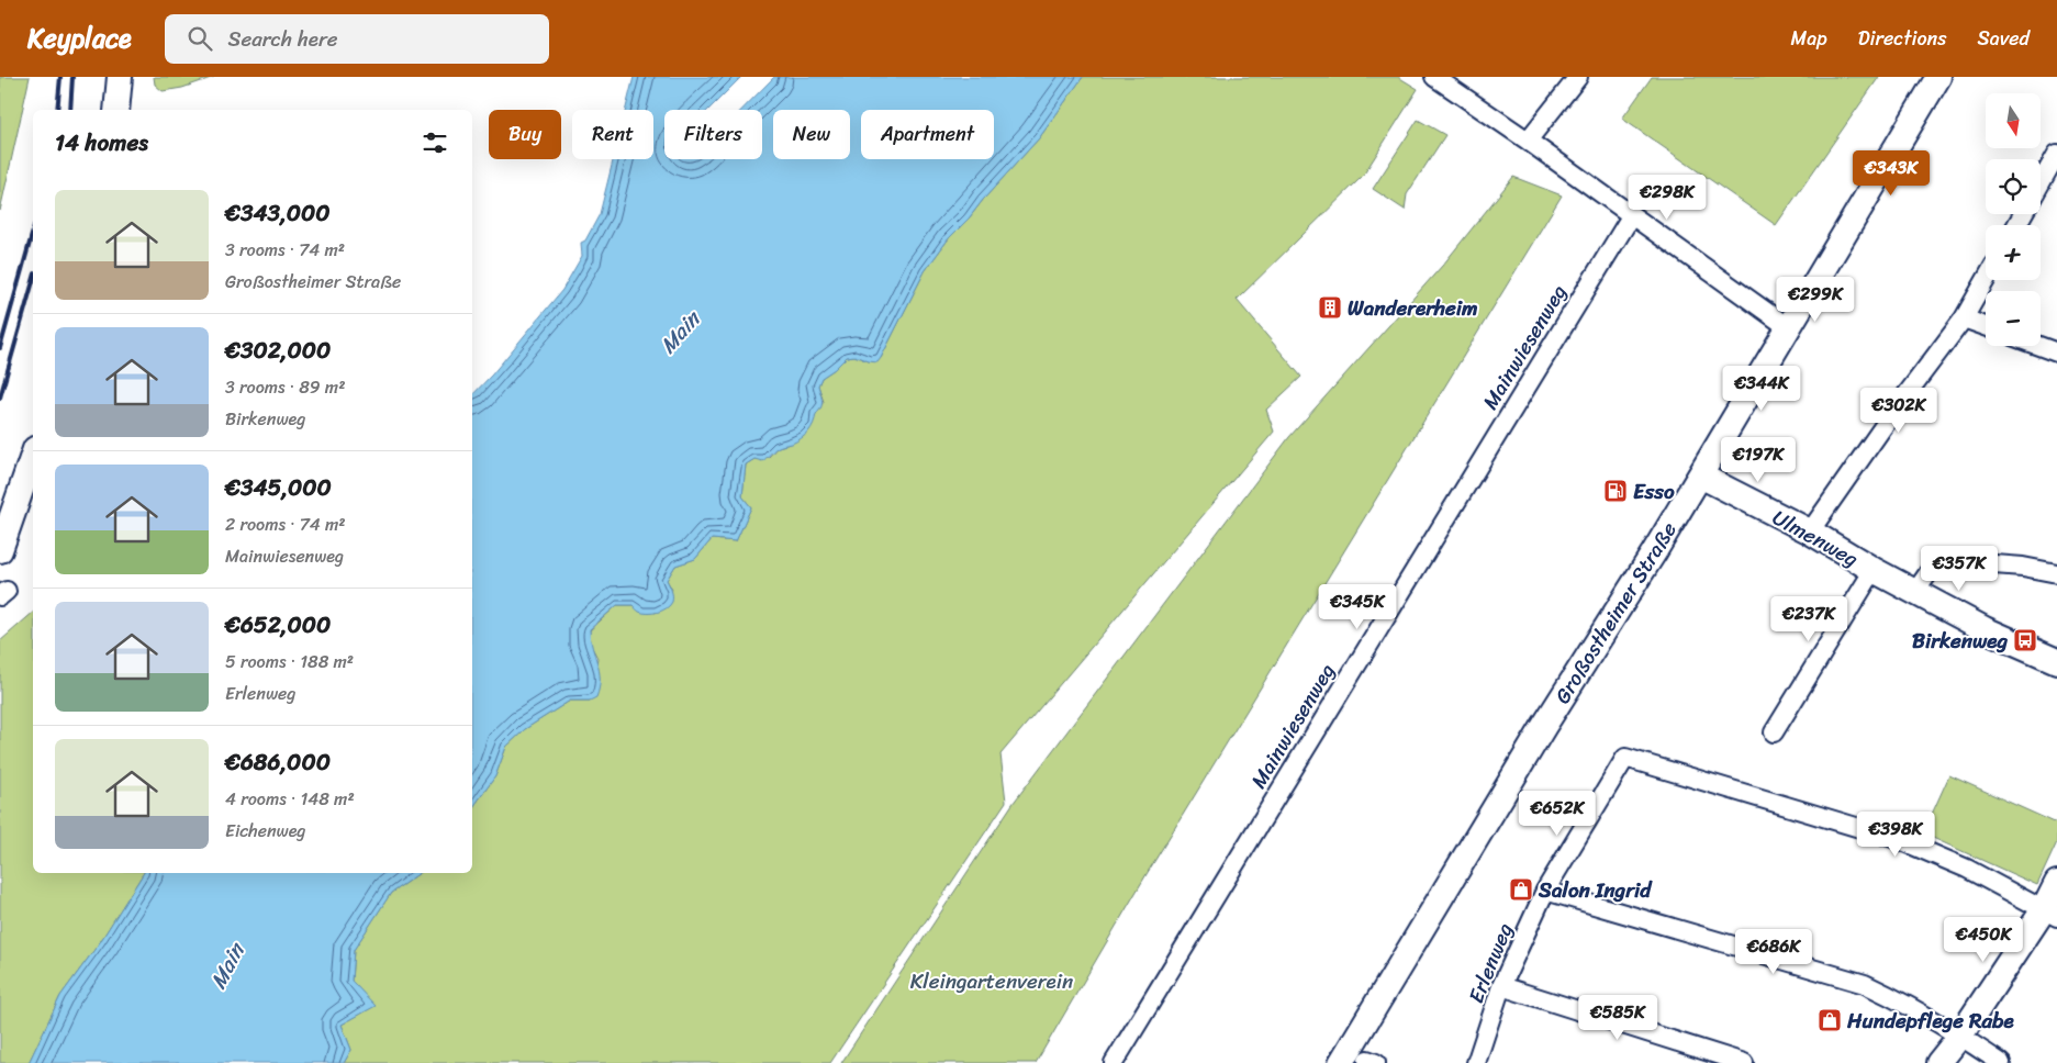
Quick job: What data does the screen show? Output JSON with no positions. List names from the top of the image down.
{
  "streets": {
    "main road": ["Ulmenweg", "Großostheimer Straße"],
    "street": ["Mainwiesenweg", "Erlenweg"]
  },
  "crossings": [
    ["Ulmenweg", "Großostheimer Straße"]
  ],
  "water": ["Main"],
  "parks": ["Kleingartenverein"],
  "places": {
    "building": ["Wandererheim"],
    "fuel station": ["Esso"],
    "bus stop": ["Birkenweg"],
    "shop": ["Salon Ingrid", "Hundepflege Rabe"]
  },
  "north": "bottom",
  "page": {
    "header": "Keyplace",
    "search": "Search here",
    "nav": ["Map", "Directions", "Saved"],
    "map_buttons": ["+", "−"],
    "chip": [
      "Buy",
      "Rent",
      "Filters",
      "New",
      "Apartment"
    ],
    "heading": "14 homes",
    "price": [
      "€343K",
      "€298K",
      "€299K",
      "€344K",
      "€302K",
      "€197K",
      "€357K",
      "€345K",
      "€237K",
      "€652K",
      "€398K",
      "€450K",
      "€686K",
      "€585K"
    ],
    "list": [
      {
        "name": "€343,000",
        "note": "3 rooms · 74 m² · Großostheimer Straße"
      },
      {
        "name": "€302,000",
        "note": "3 rooms · 89 m² · Birkenweg"
      },
      {
        "name": "€345,000",
        "note": "2 rooms · 74 m² · Mainwiesenweg"
      },
      {
        "name": "€652,000",
        "note": "5 rooms · 188 m² · Erlenweg"
      },
      {
        "name": "€686,000",
        "note": "4 rooms · 148 m² · Eichenweg"
      }
    ]
  }
}
